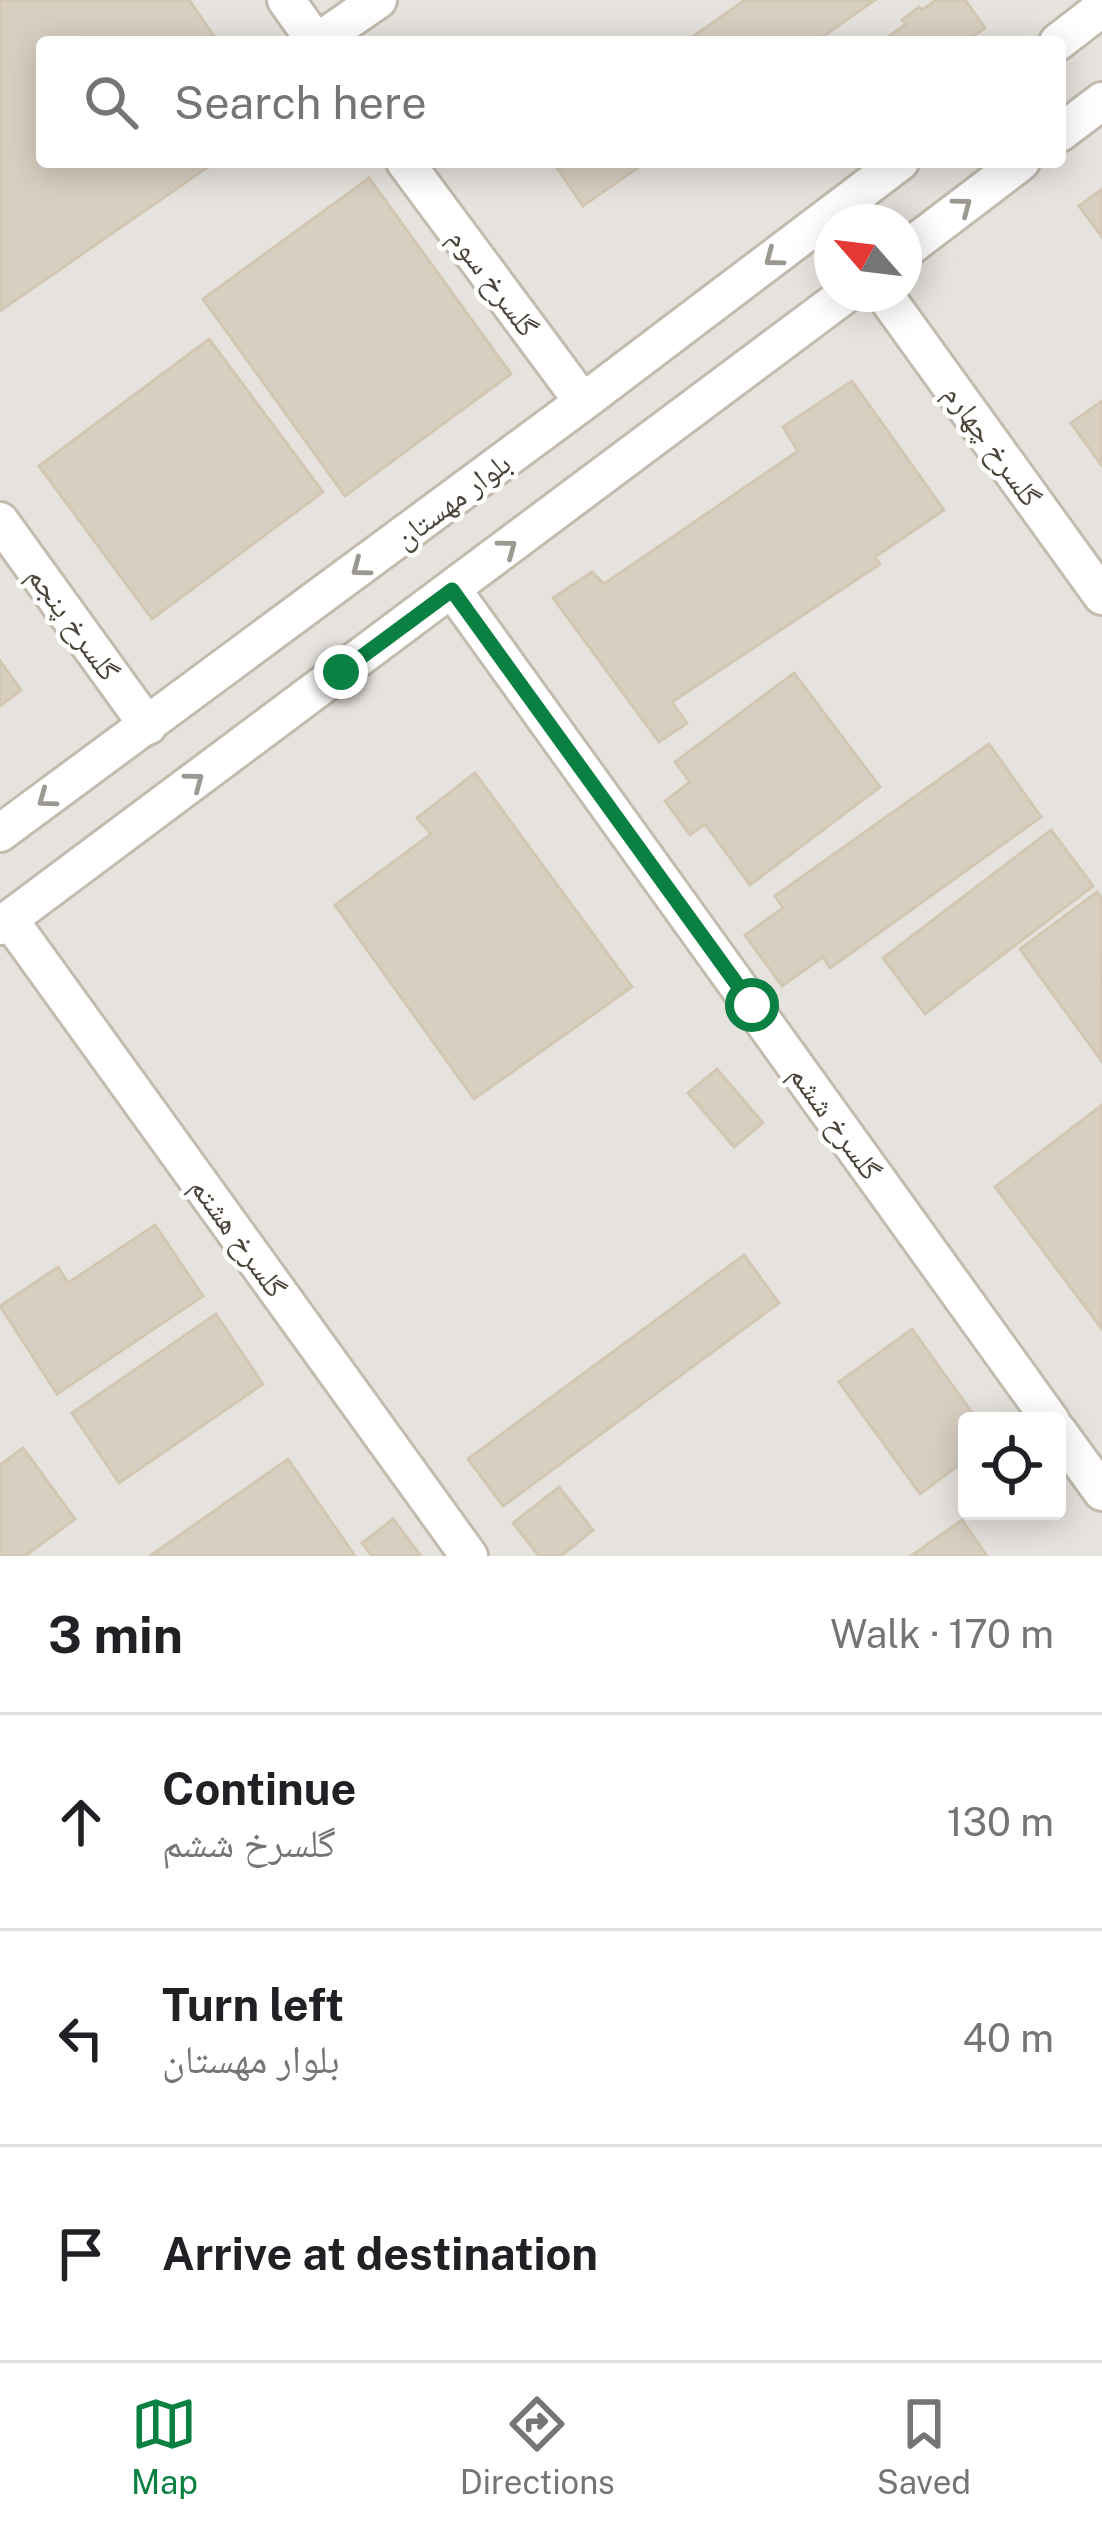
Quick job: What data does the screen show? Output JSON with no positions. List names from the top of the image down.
{
  "streets": {
    "street": [
      "گلسرخ سوم",
      "گلسرخ چهارم",
      "بلوار مهستان",
      "گلسرخ پنجم",
      "گلسرخ ششم",
      "گلسرخ هشتم"
    ]
  },
  "crossings": [
    ["گلسرخ سوم", "بلوار مهستان"],
    ["بلوار مهستان", "گلسرخ پنجم"]
  ],
  "north": "top left",
  "page": {
    "search": "Search here",
    "heading": ["3 min", "Walk · 170 m"],
    "list": [
      ["Continue", "گلسرخ ششم", "130 m"],
      ["Turn left", "بلوار مهستان", "40 m"],
      "Arrive at destination"
    ],
    "nav": ["Map", "Directions", "Saved"]
  }
}
